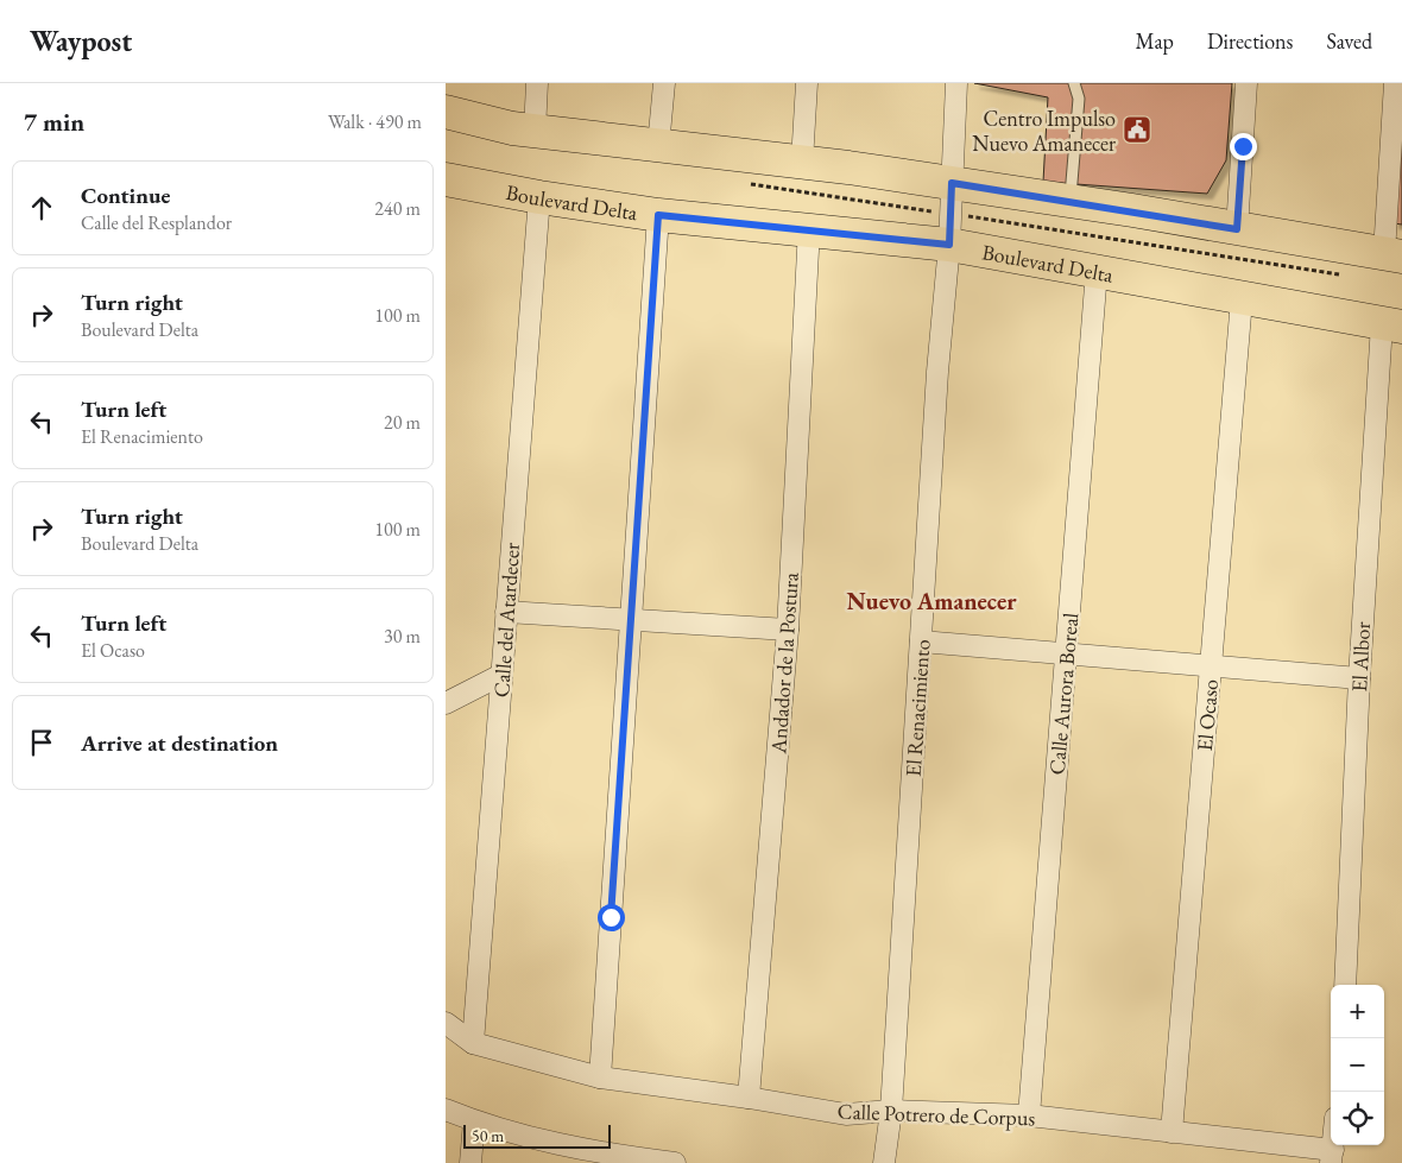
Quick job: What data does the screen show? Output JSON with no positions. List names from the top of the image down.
{
  "streets": {
    "main road": ["Boulevard Delta"],
    "street": [
      "Calle del Atardecer",
      "El Albor",
      "Andador de la Postura",
      "Calle Aurora Boreal",
      "El Renacimiento",
      "El Ocaso",
      "Calle Potrero de Corpus"
    ]
  },
  "crossings": [
    ["Boulevard Delta", "Calle del Atardecer"],
    ["Boulevard Delta", "El Albor"],
    ["Boulevard Delta", "Andador de la Postura"],
    ["Boulevard Delta", "Calle Aurora Boreal"],
    ["Boulevard Delta", "El Renacimiento"],
    ["Boulevard Delta", "El Ocaso"],
    ["Calle del Atardecer", "Calle Potrero de Corpus"],
    ["Andador de la Postura", "Calle Potrero de Corpus"],
    ["Calle Aurora Boreal", "Calle Potrero de Corpus"],
    ["El Renacimiento", "Calle Potrero de Corpus"],
    ["El Ocaso", "Calle Potrero de Corpus"]
  ],
  "districts": ["Nuevo Amanecer"],
  "places": {
    "public building": ["Centro Impulso Nuevo Amanecer"]
  },
  "scale_bar": "50 m",
  "page": {
    "header": "Waypost",
    "nav": ["Map", "Directions", "Saved"],
    "heading": ["7 min", "Walk · 490 m"],
    "list": [
      ["Continue", "Calle del Resplandor", "240 m"],
      ["Turn right", "Boulevard Delta", "100 m"],
      ["Turn left", "El Renacimiento", "20 m"],
      ["Turn right", "Boulevard Delta", "100 m"],
      ["Turn left", "El Ocaso", "30 m"],
      "Arrive at destination"
    ],
    "map_buttons": ["+", "−"],
    "scale": "50 m"
  }
}
